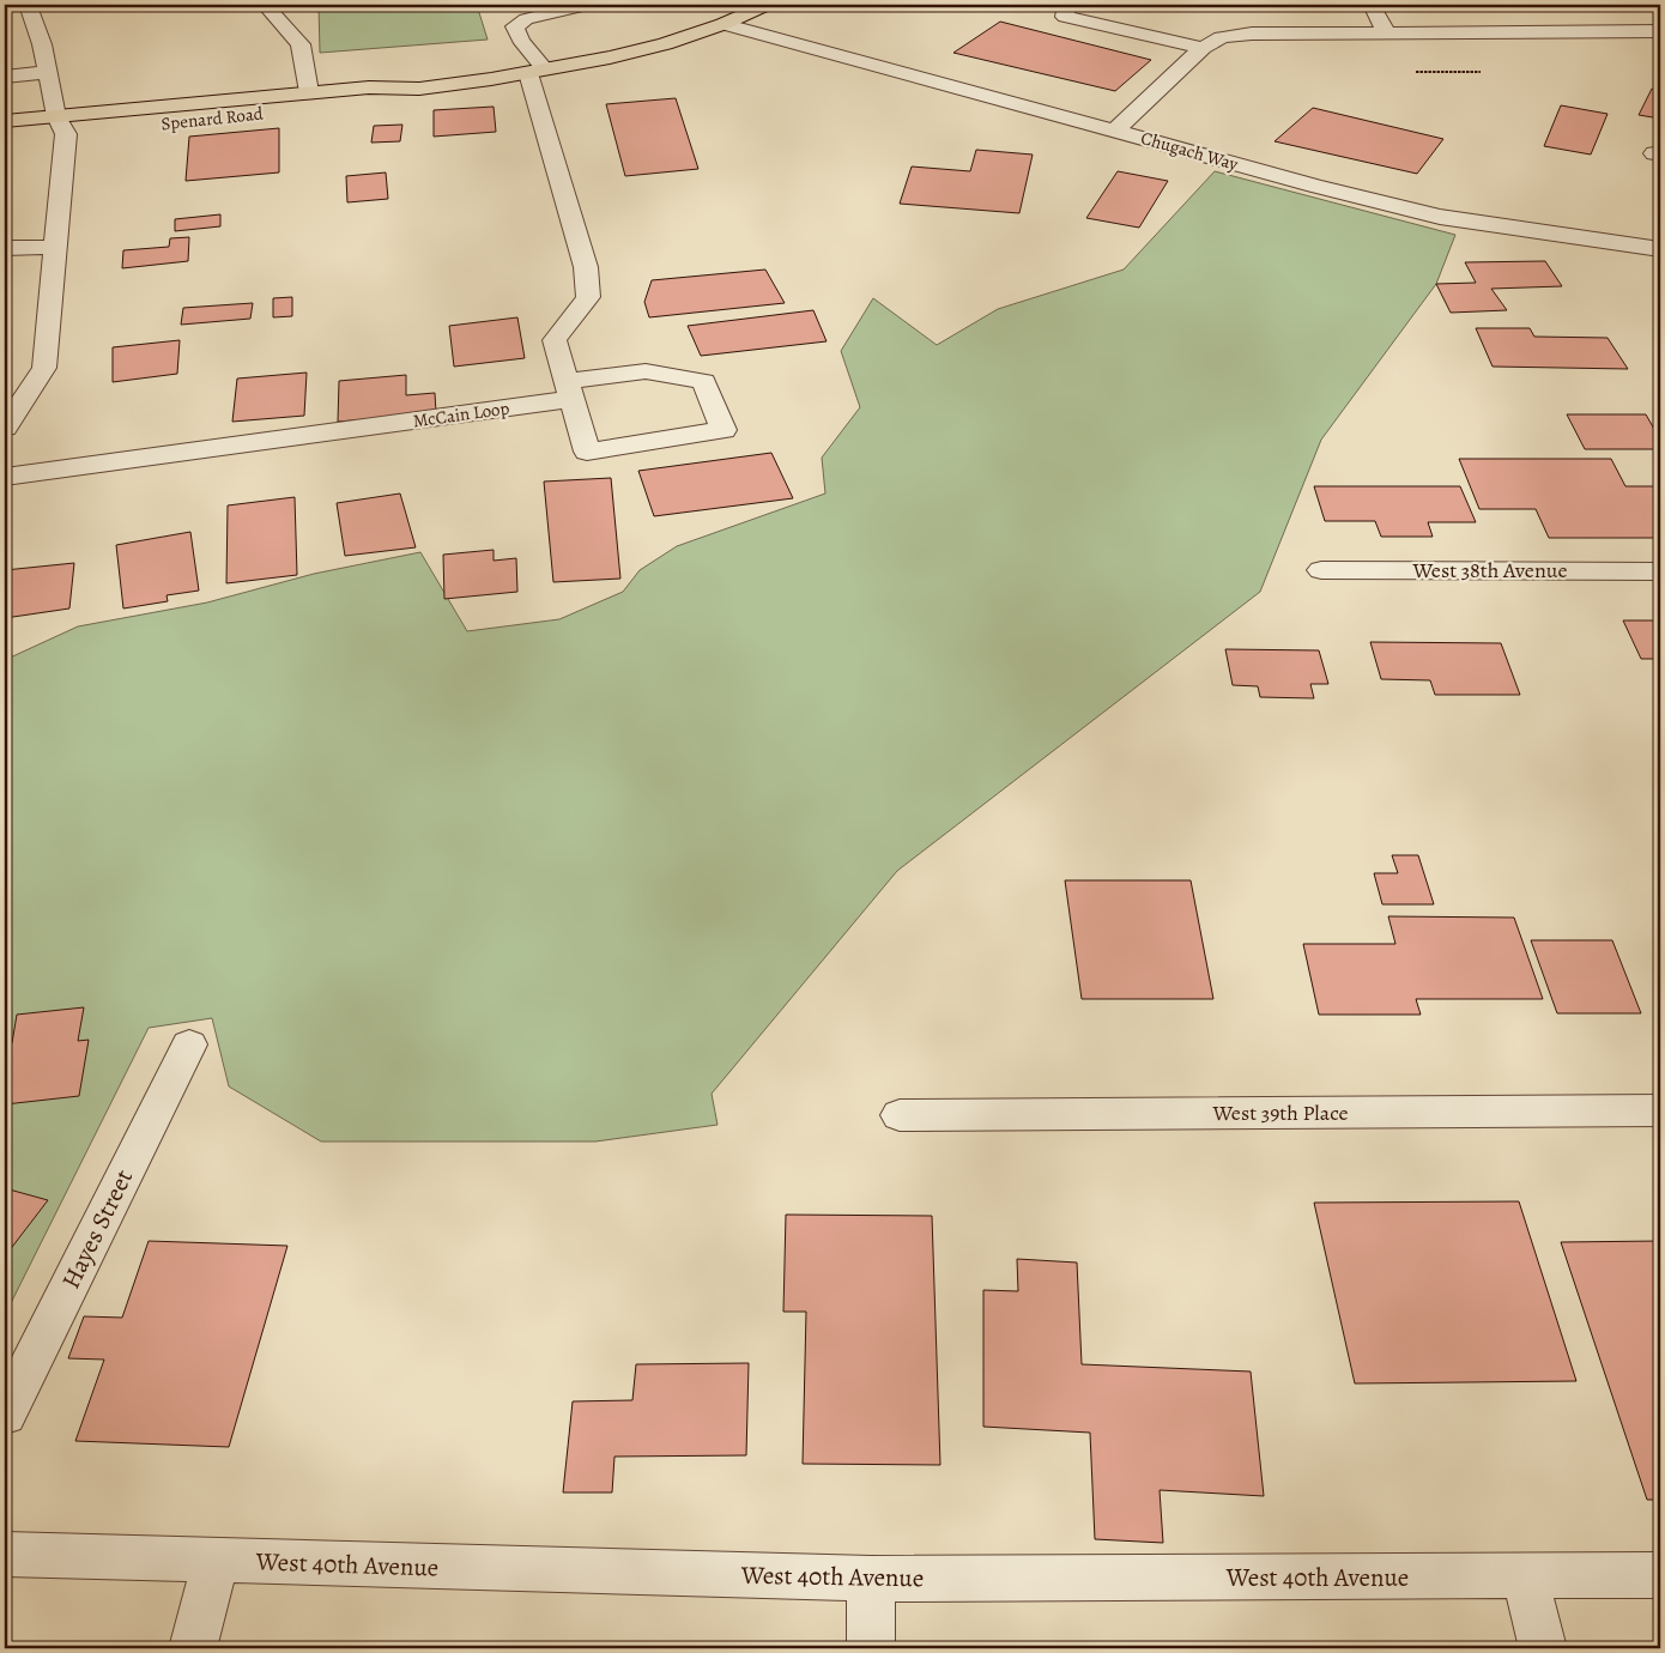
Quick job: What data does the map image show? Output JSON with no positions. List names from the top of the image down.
{
  "streets": {
    "main road": ["Spenard Road"],
    "street": [
      "Chugach Way",
      "McCain Loop",
      "West 38th Avenue",
      "West 39th Place",
      "Hayes Street",
      "West 40th Avenue"
    ]
  },
  "crossings": [
    ["Spenard Road", "Chugach Way"]
  ]
}
